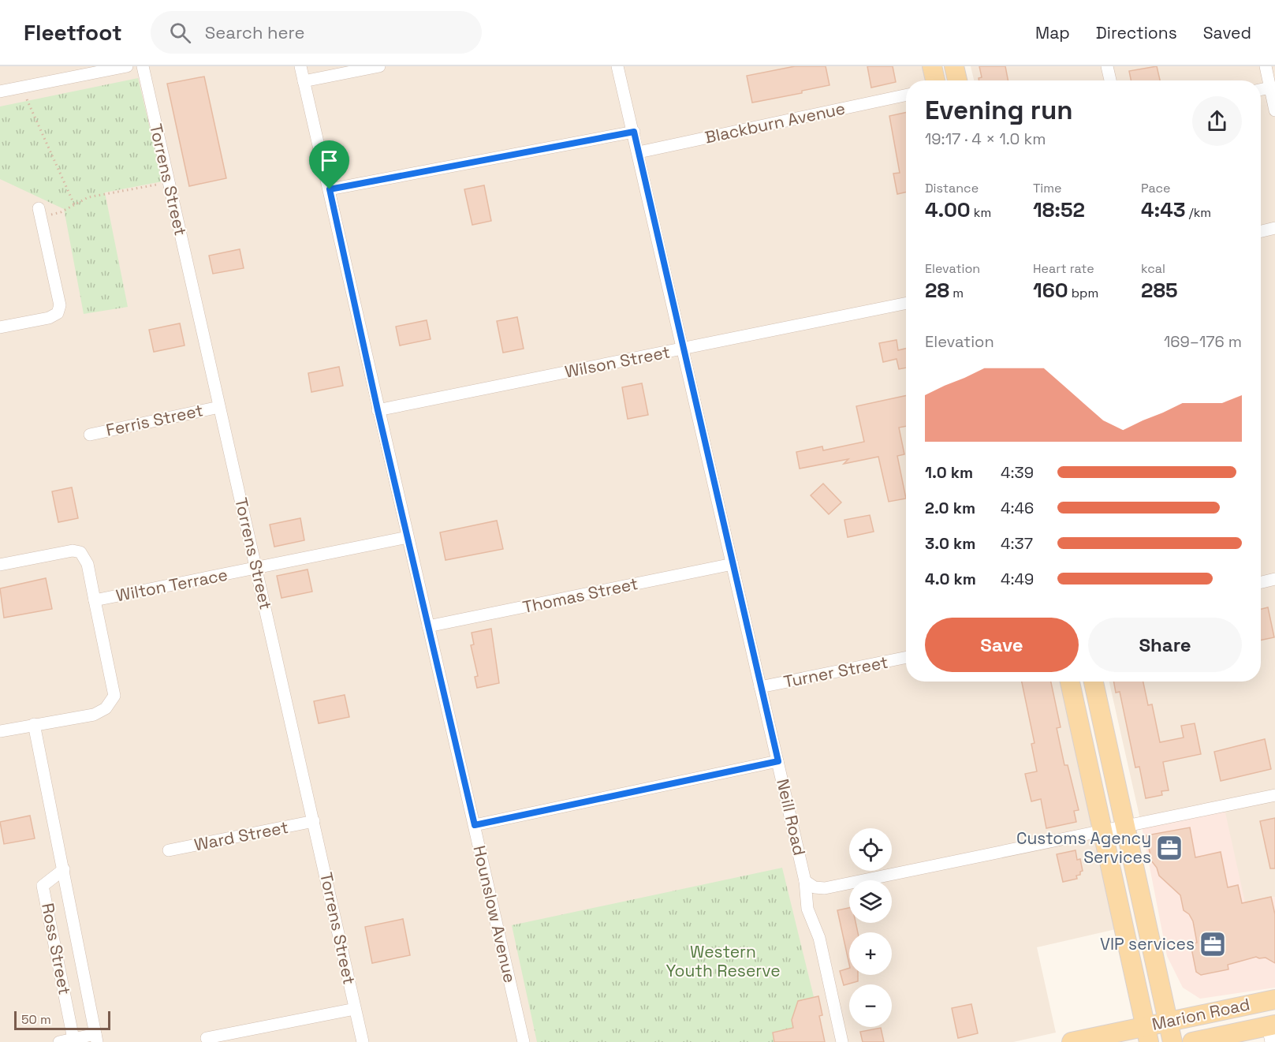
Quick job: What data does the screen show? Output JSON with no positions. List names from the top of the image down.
{
  "streets": {
    "main road": ["Marion Road"],
    "street": [
      "Blackburn Avenue",
      "Torrens Street",
      "Wilson Street",
      "Ferris Street",
      "Wilton Terrace",
      "Thomas Street",
      "Turner Street",
      "Neill Road",
      "Ward Street",
      "Hounslow Avenue",
      "Ross Street"
    ]
  },
  "crossings": [
    ["Blackburn Avenue", "Neill Road"],
    ["Torrens Street", "Ferris Street"],
    ["Torrens Street", "Wilton Terrace"],
    ["Torrens Street", "Ward Street"],
    ["Wilson Street", "Neill Road"],
    ["Wilson Street", "Hounslow Avenue"],
    ["Wilton Terrace", "Hounslow Avenue"],
    ["Thomas Street", "Neill Road"],
    ["Thomas Street", "Hounslow Avenue"],
    ["Turner Street", "Neill Road"]
  ],
  "parks": ["Western Youth Reserve"],
  "places": {
    "office": ["Customs Agency Services", "VIP services"]
  },
  "scale_bar": "50 m",
  "page": {
    "header": "Fleetfoot",
    "search": "Search here",
    "nav": ["Map", "Directions", "Saved"],
    "heading": ["Evening run", "19:17 · 4 × 1.0 km"],
    "stats": [
      ["Distance", "4.00 km"],
      ["Time", "18:52"],
      ["Pace", "4:43 /km"],
      ["Elevation", "28 m"],
      ["Heart rate", "160 bpm"],
      ["kcal", "285"]
    ],
    "chart": ["Elevation", "169–176 m"],
    "list": [
      {
        "name": "1.0 km",
        "note": "4:39"
      },
      {
        "name": "2.0 km",
        "note": "4:46"
      },
      {
        "name": "3.0 km",
        "note": "4:37"
      },
      {
        "name": "4.0 km",
        "note": "4:49"
      }
    ],
    "buttons": ["Save", "Share"],
    "map_buttons": ["+", "−"],
    "scale": "50 m"
  }
}
